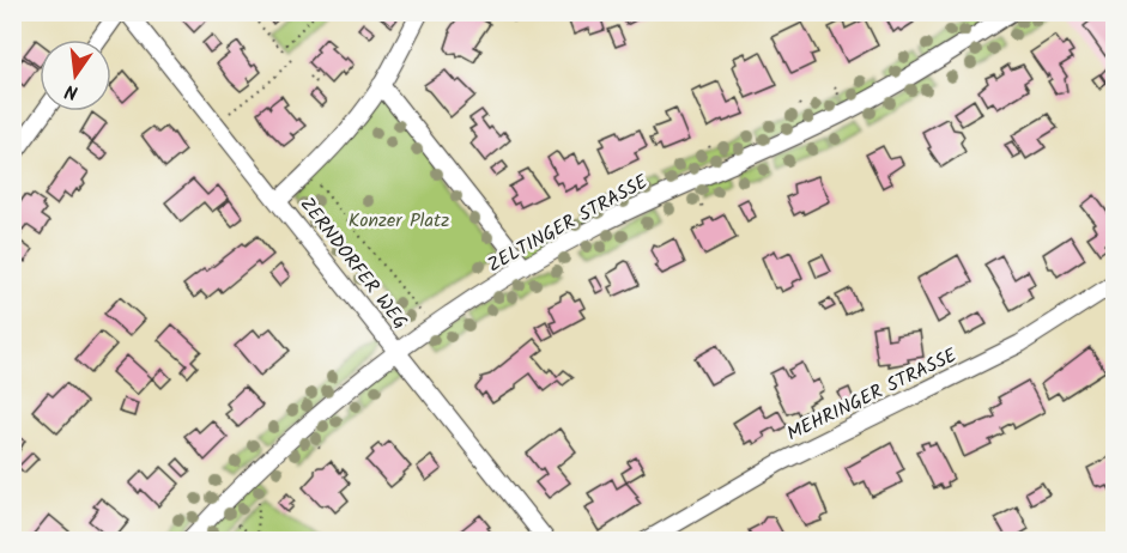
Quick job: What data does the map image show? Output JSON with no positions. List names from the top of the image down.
{
  "streets": {
    "street": ["ZELTINGER STRASSE", "ZERNDORFER WEG", "MEHRINGER STRASSE"]
  },
  "crossings": [
    ["ZELTINGER STRASSE", "ZERNDORFER WEG"]
  ],
  "parks": ["Konzer Platz"],
  "north": "bottom"
}
